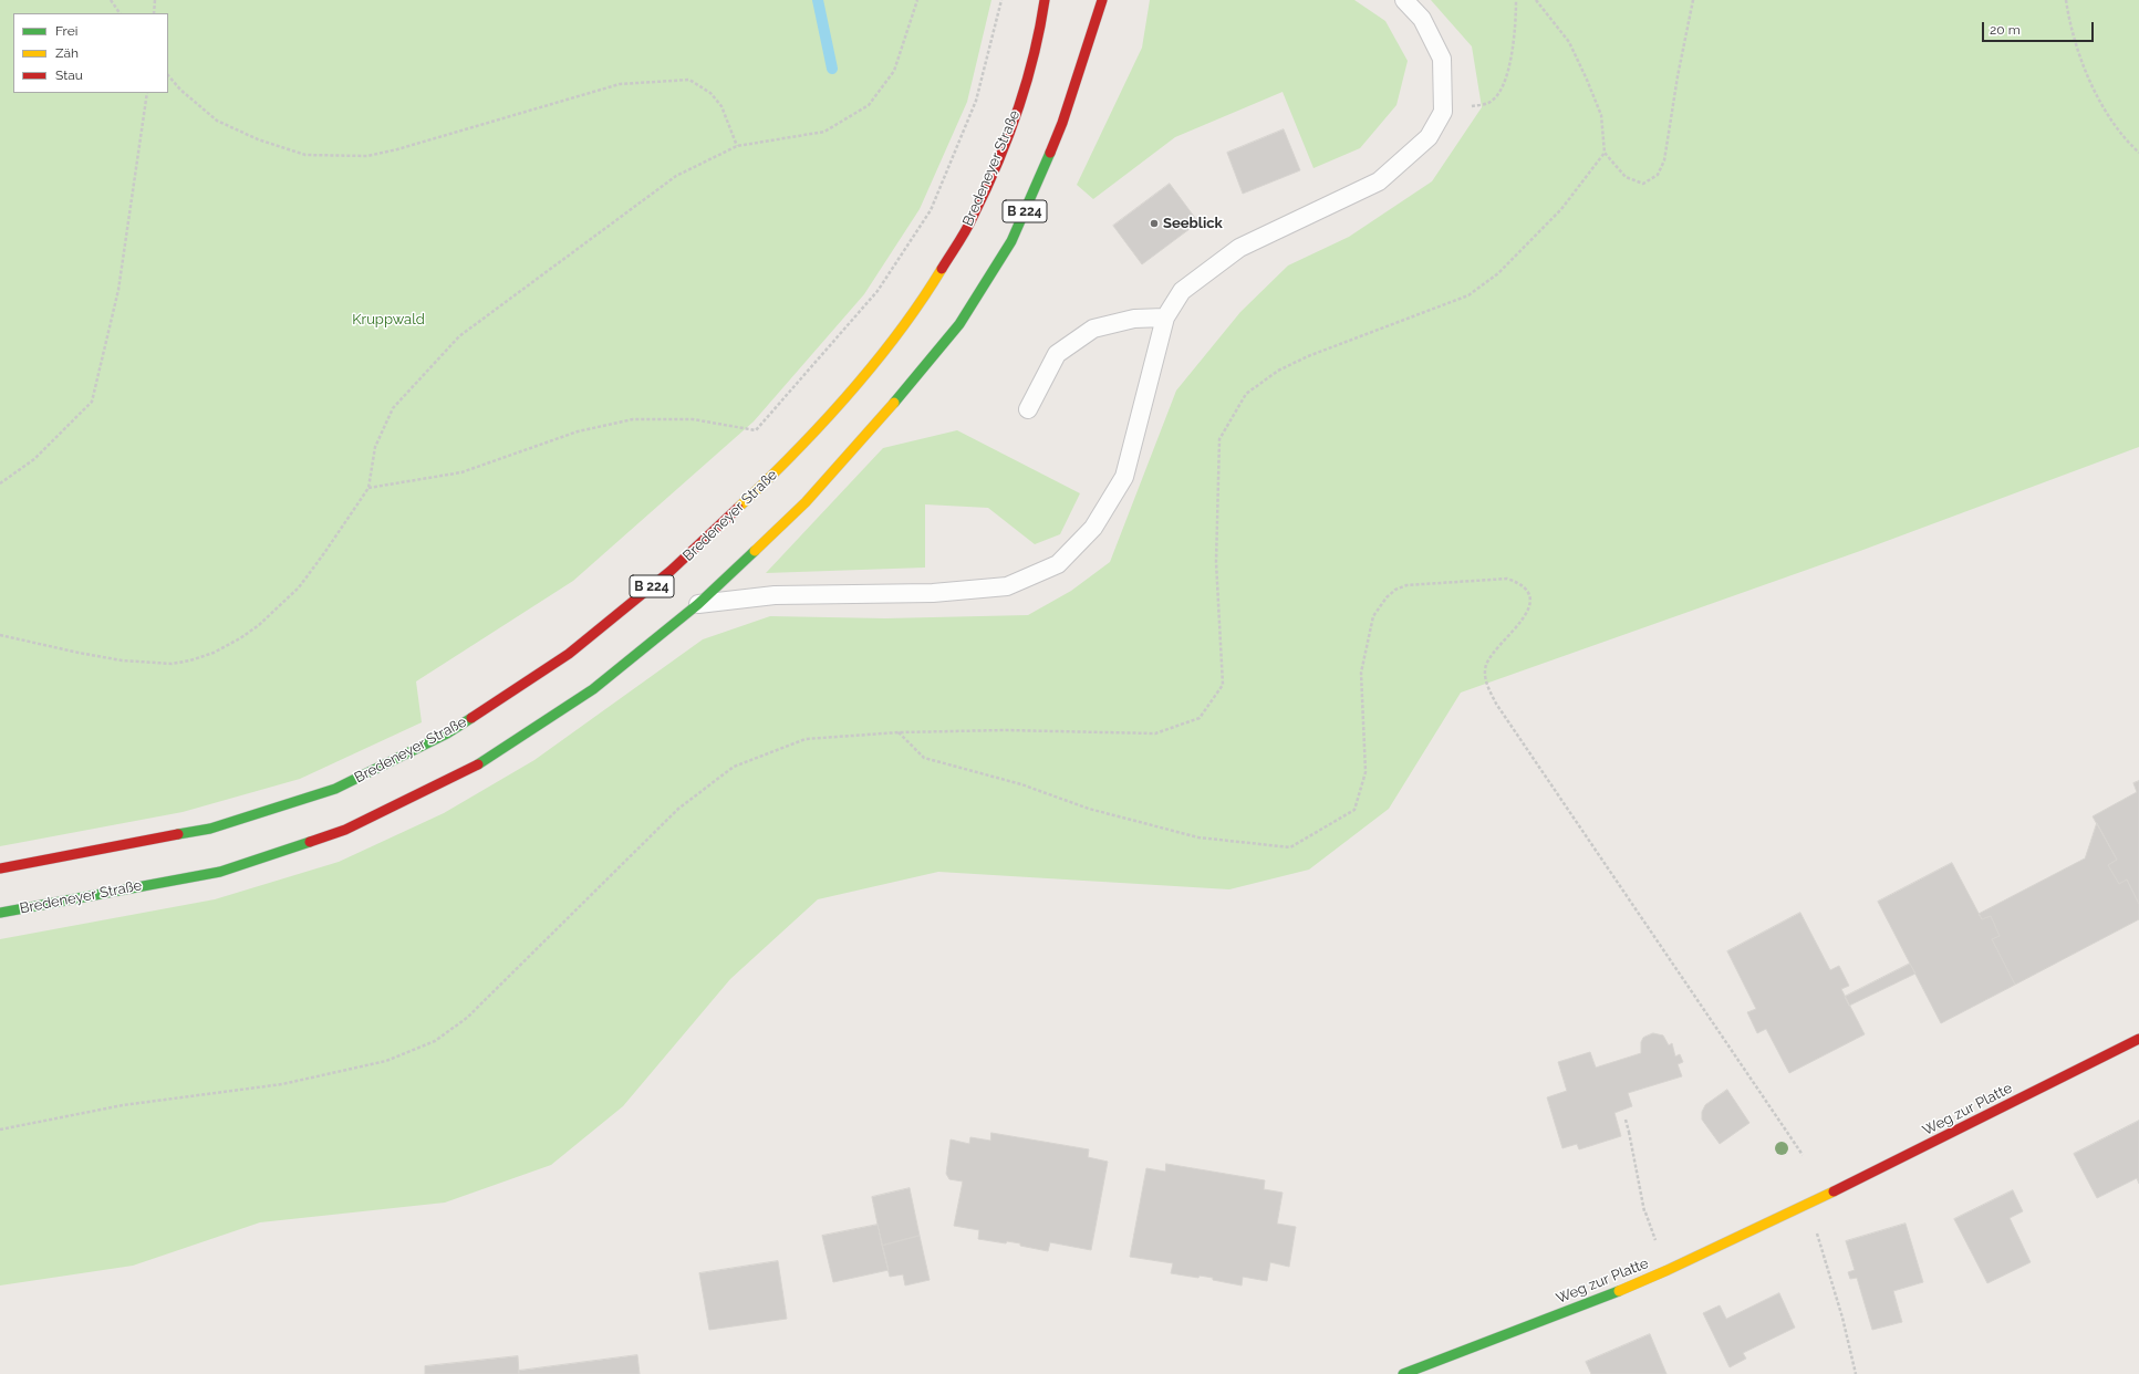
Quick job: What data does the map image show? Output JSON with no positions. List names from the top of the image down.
{
  "streets": {
    "main road": ["Bredeneyer Straße", "B 224", "Weg zur Platte"]
  },
  "parks": ["Kruppwald"],
  "places": ["Seeblick"],
  "legend": ["Frei", "Zäh", "Stau"],
  "scale_bar": "20 m"
}
